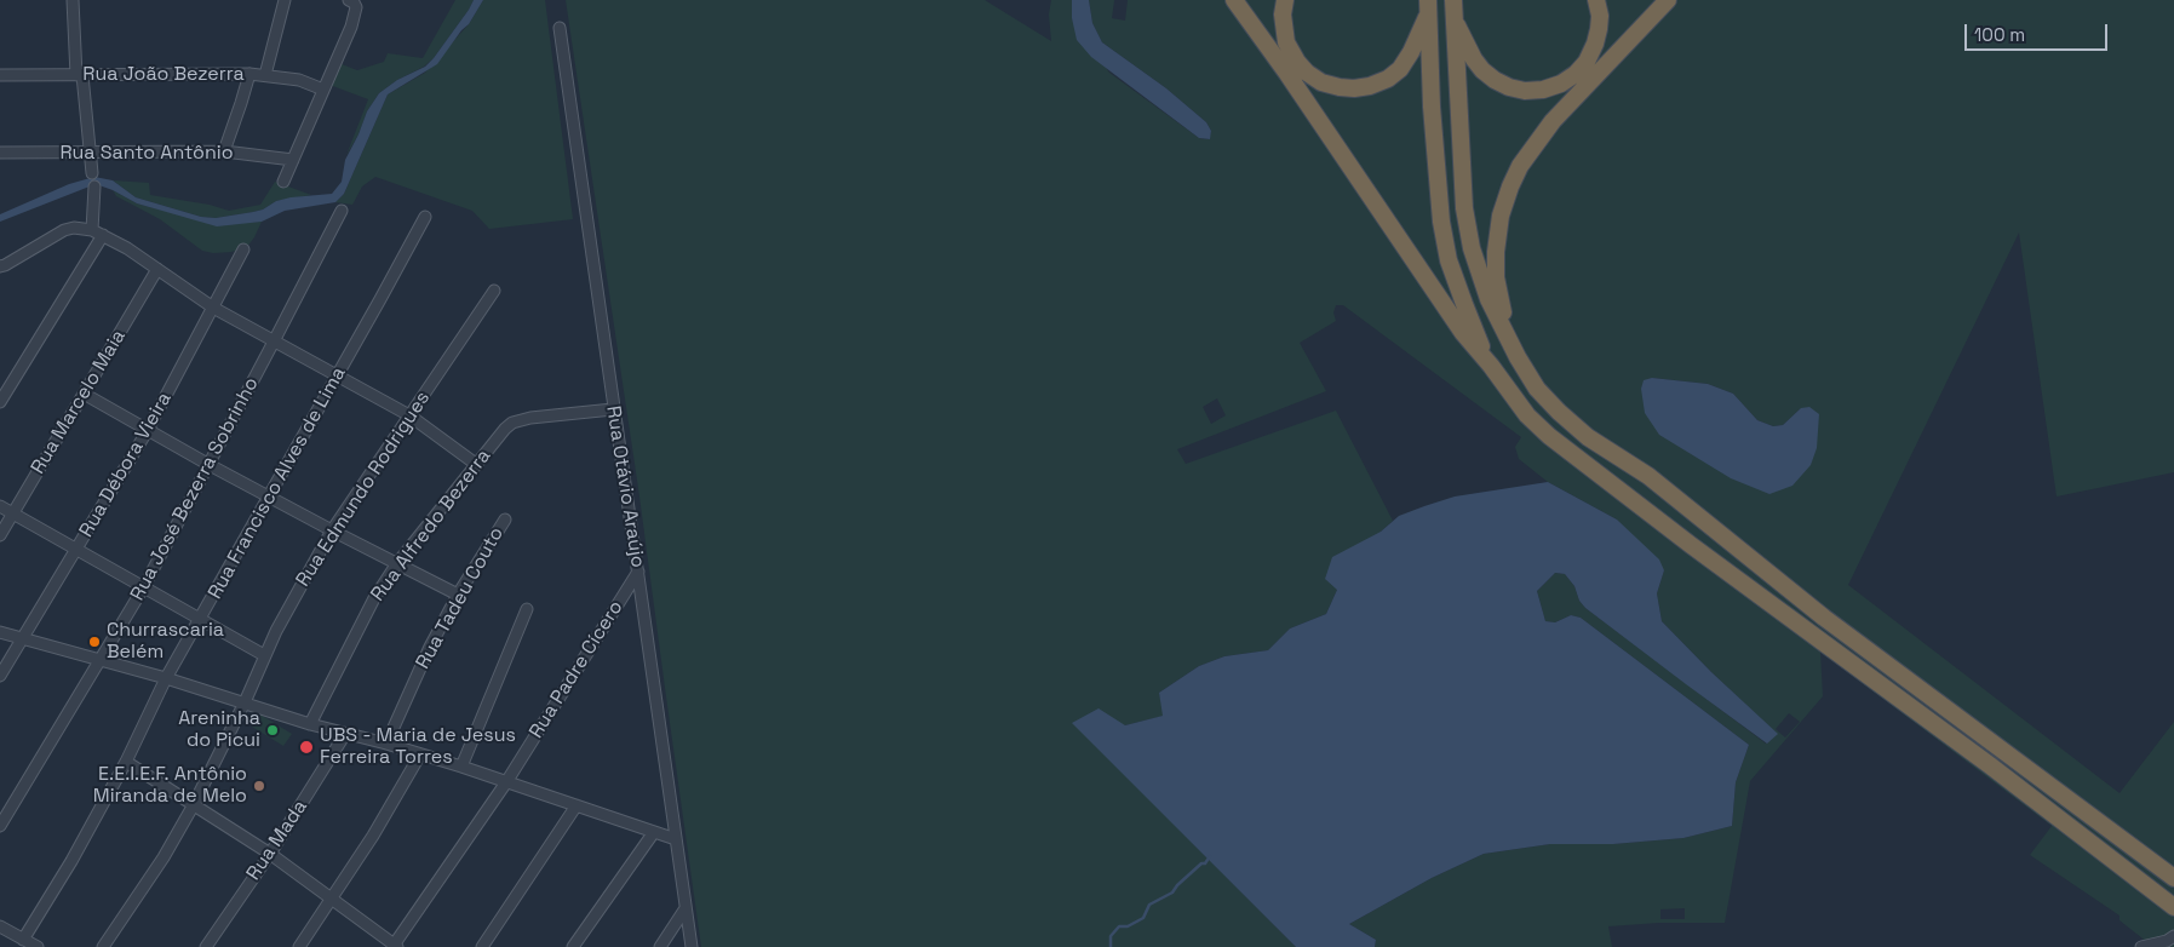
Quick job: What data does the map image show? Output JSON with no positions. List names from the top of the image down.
{
  "streets": {
    "street": [
      "Rua João Bezerra",
      "Rua Santo Antônio",
      "Rua Marcelo Maia",
      "Rua Débora Vieira",
      "Rua Francisco Alves de Lima",
      "Rua Otávio Araújo",
      "Rua José Bezerra Sobrinho",
      "Rua Edmundo Rodrigues",
      "Rua Alfredo Bezerra",
      "Rua Tadeu Couto",
      "Rua Padre Cícero",
      "Rua Mada"
    ]
  },
  "crossings": [
    ["Rua Otávio Araújo", "Rua Alfredo Bezerra"],
    ["Rua Otávio Araújo", "Rua Padre Cícero"]
  ],
  "places": [
    "Churrascaria Belém",
    "Areninha do Picui",
    "UBS - Maria de Jesus Ferreira Torres",
    "E.E.I.E.F. Antônio Miranda de Melo"
  ],
  "scale_bar": "100 m"
}
